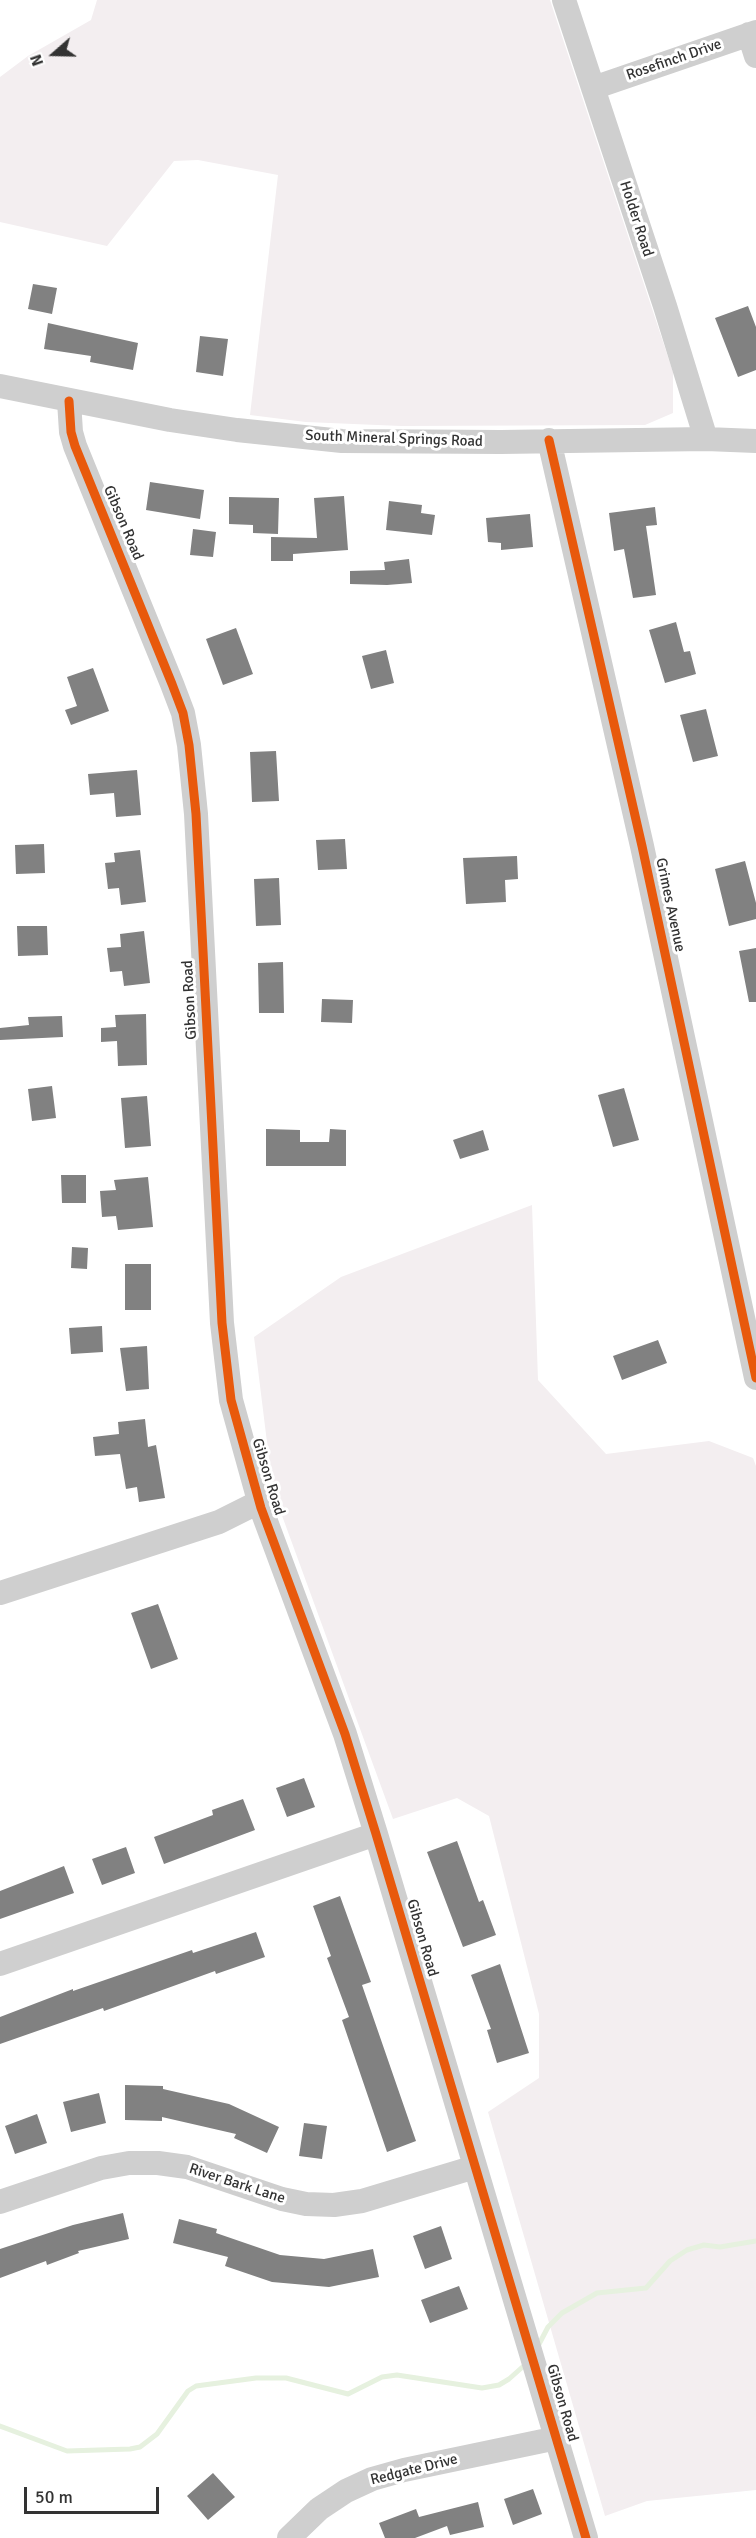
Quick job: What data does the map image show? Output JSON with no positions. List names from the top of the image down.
{
  "streets": {
    "street": [
      "Rosefinch Drive",
      "Holder Road",
      "South Mineral Springs Road",
      "Gibson Road",
      "Grimes Avenue",
      "River Bark Lane",
      "Redgate Drive"
    ]
  },
  "crossings": [
    ["Rosefinch Drive", "Holder Road"],
    ["Holder Road", "South Mineral Springs Road"],
    ["South Mineral Springs Road", "Gibson Road"],
    ["South Mineral Springs Road", "Grimes Avenue"],
    ["Gibson Road", "River Bark Lane"],
    ["Gibson Road", "Redgate Drive"]
  ],
  "scale_bar": "50 m",
  "north": "left"
}
